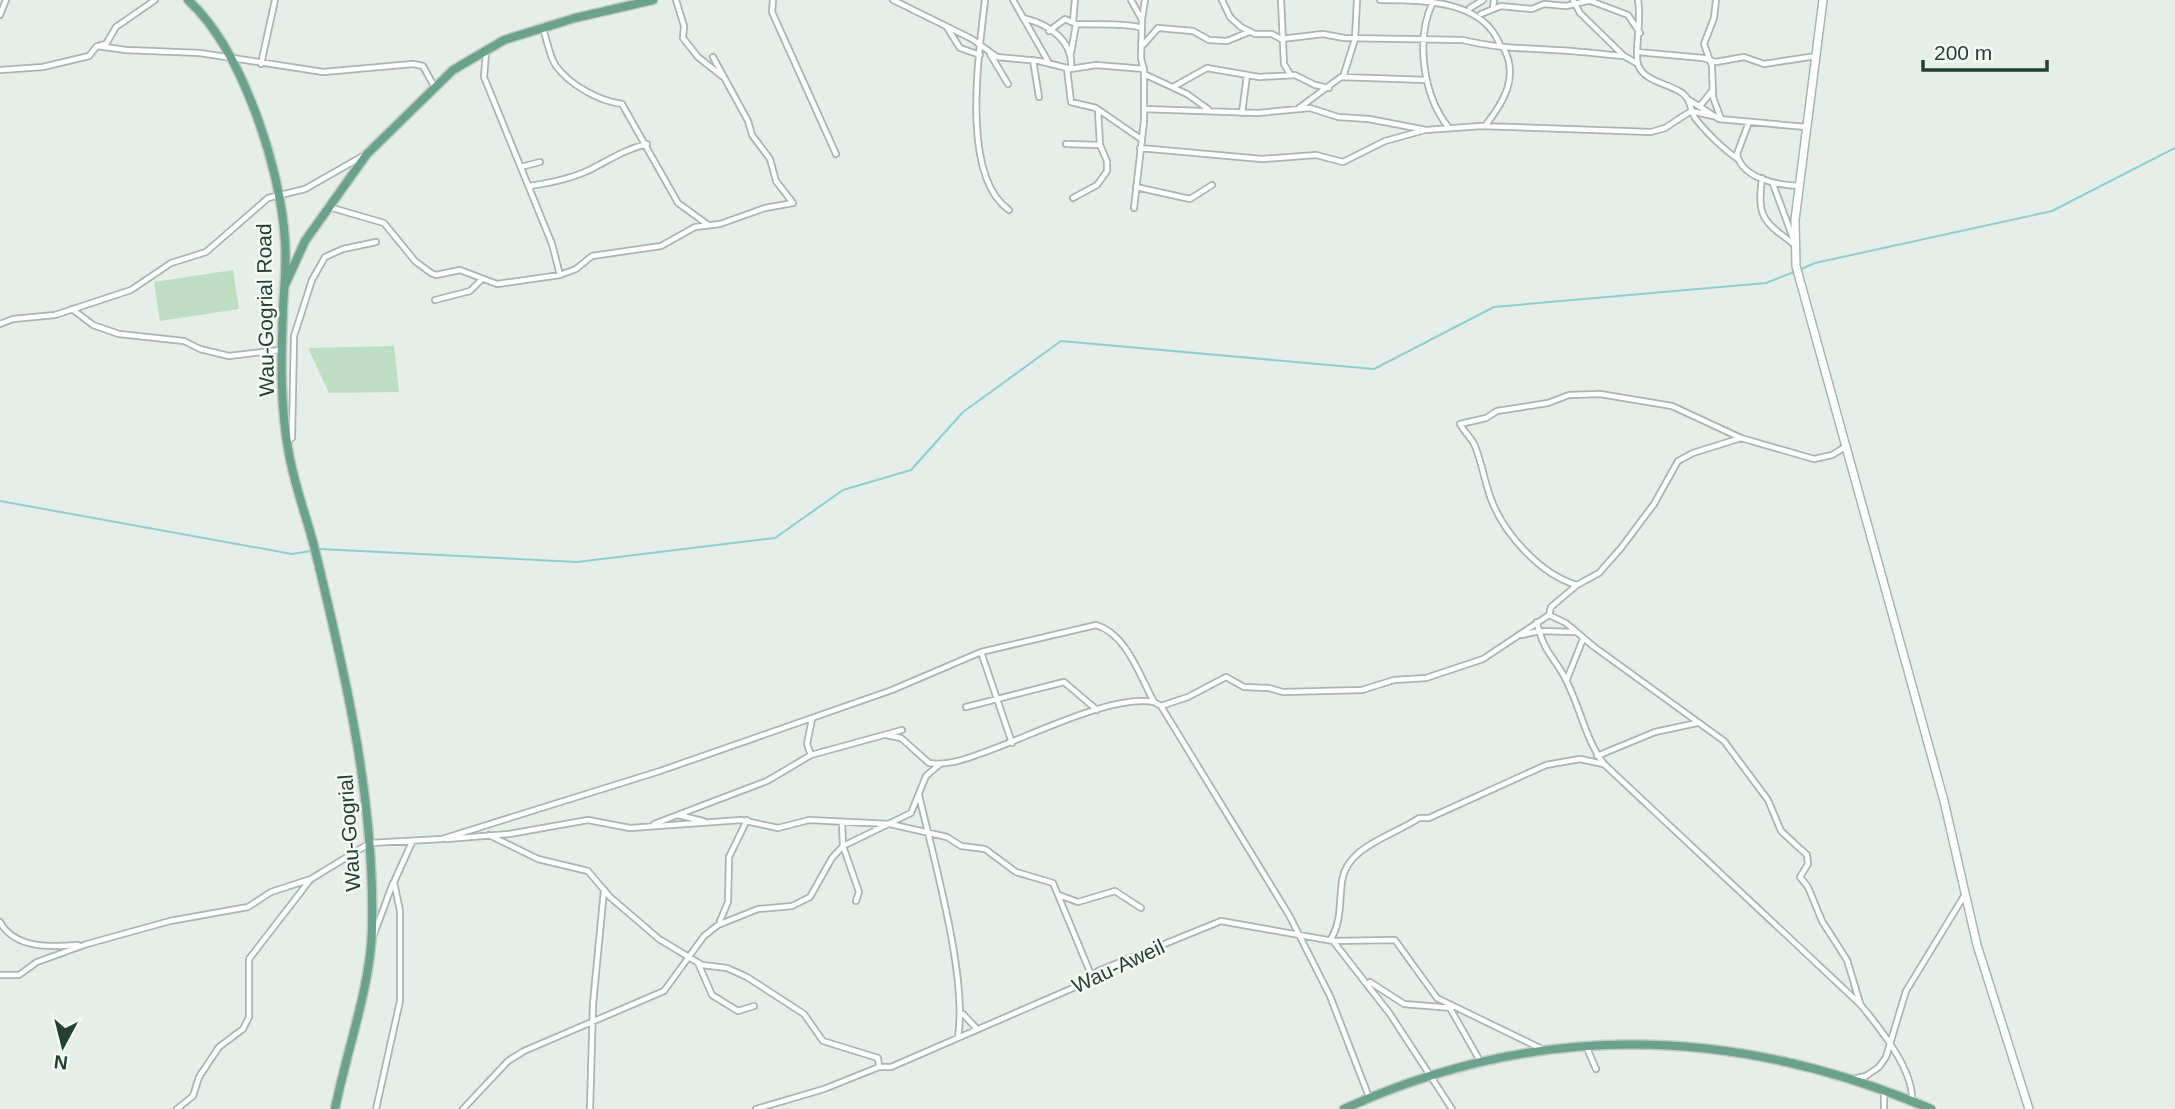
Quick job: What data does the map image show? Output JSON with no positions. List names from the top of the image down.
{
  "streets": {
    "main road": ["Wau-Gogrial Road", "Wau-Gogrial"],
    "street": ["Wau-Aweil"]
  },
  "crossings": [
    ["Wau-Gogrial Road", "Wau-Gogrial"]
  ],
  "scale_bar": "200 m",
  "north": "bottom"
}
